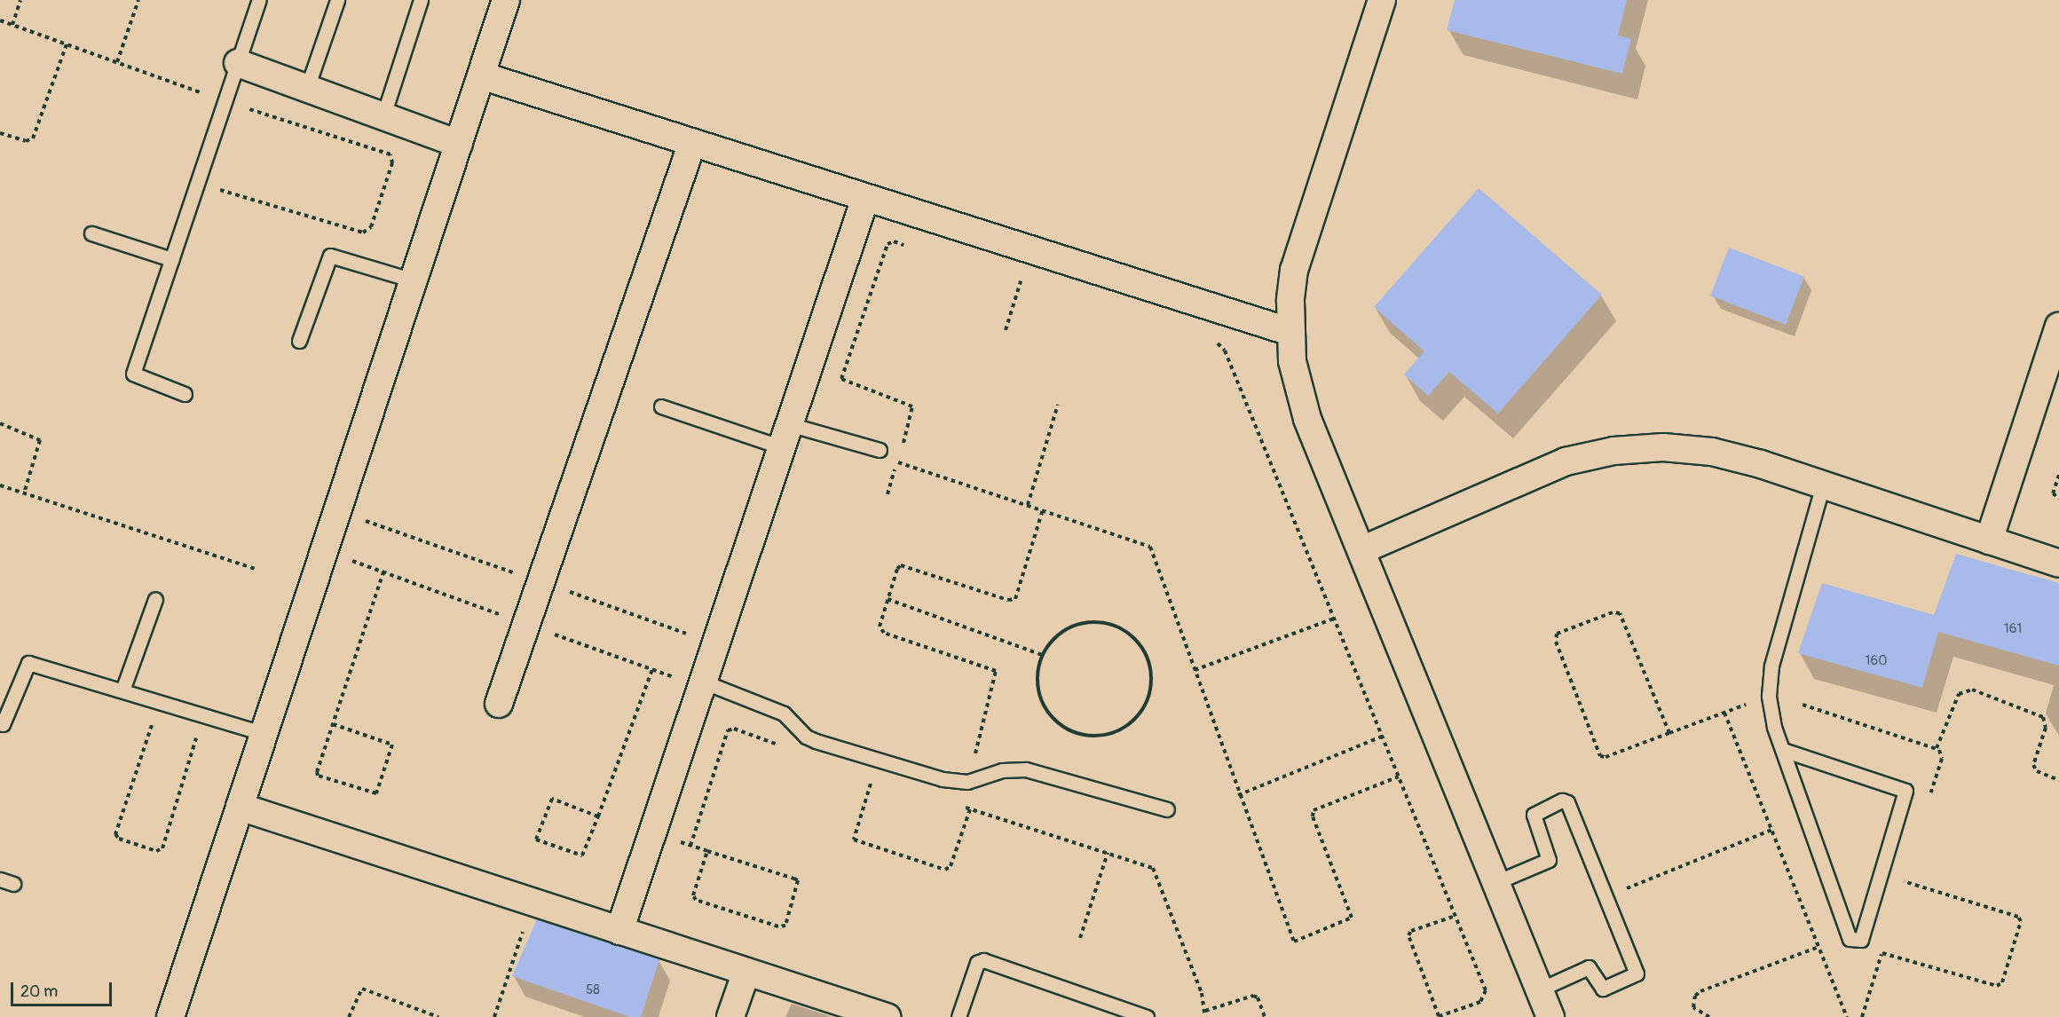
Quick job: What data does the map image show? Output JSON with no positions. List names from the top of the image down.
{
  "house_numbers": ["161", "160", "58"],
  "scale_bar": "20 m"
}
